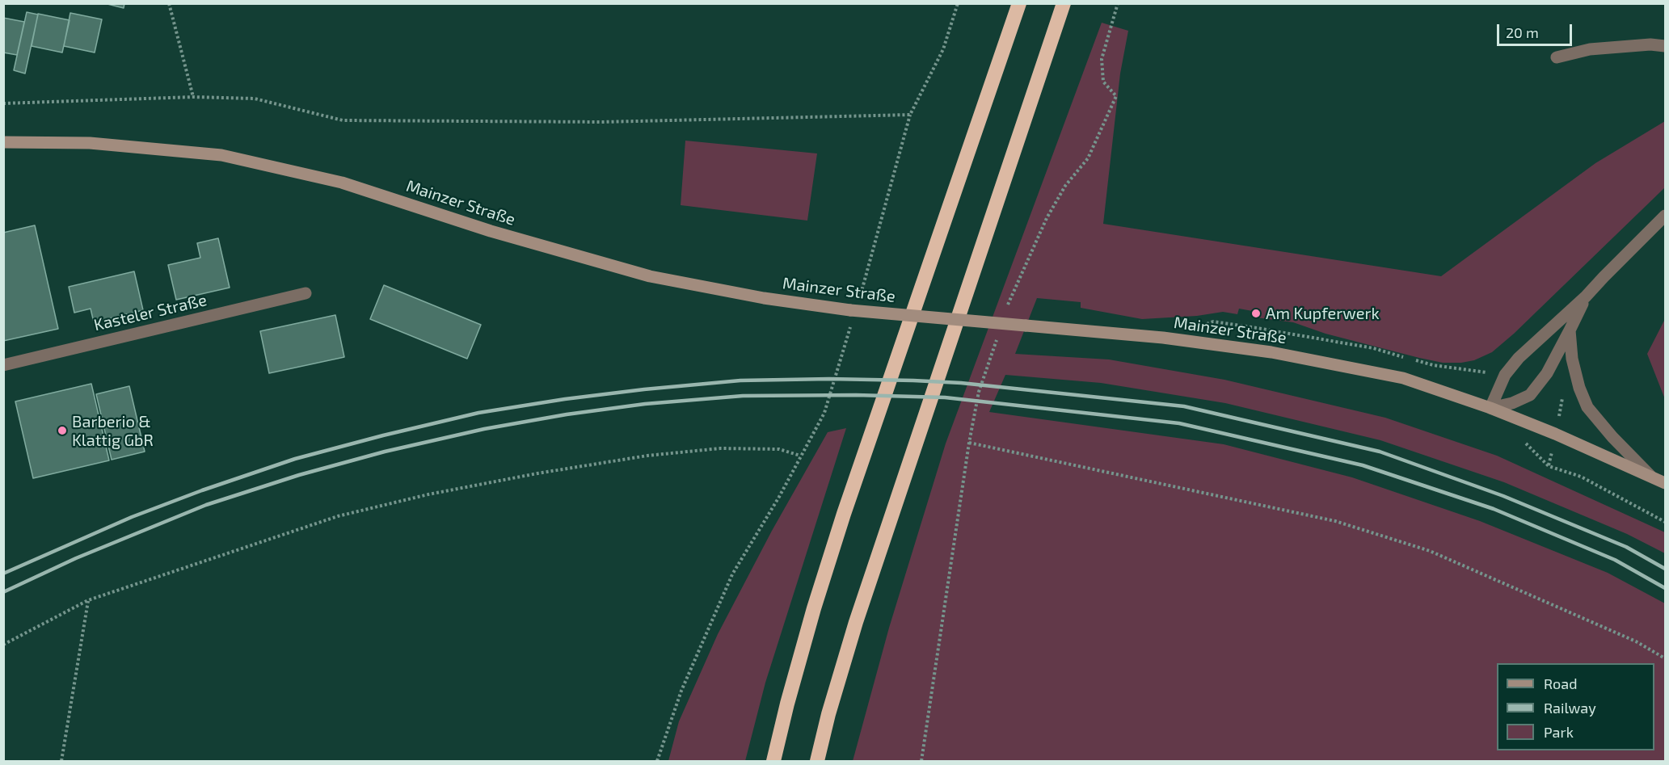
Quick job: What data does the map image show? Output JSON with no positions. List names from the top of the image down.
{
  "streets": {
    "main road": ["Mainzer Straße"],
    "street": ["Kasteler Straße"]
  },
  "places": ["Am Kupferwerk", "Barberio & Klattig GbR"],
  "legend": ["Road", "Railway", "Park"],
  "scale_bar": "20 m"
}
